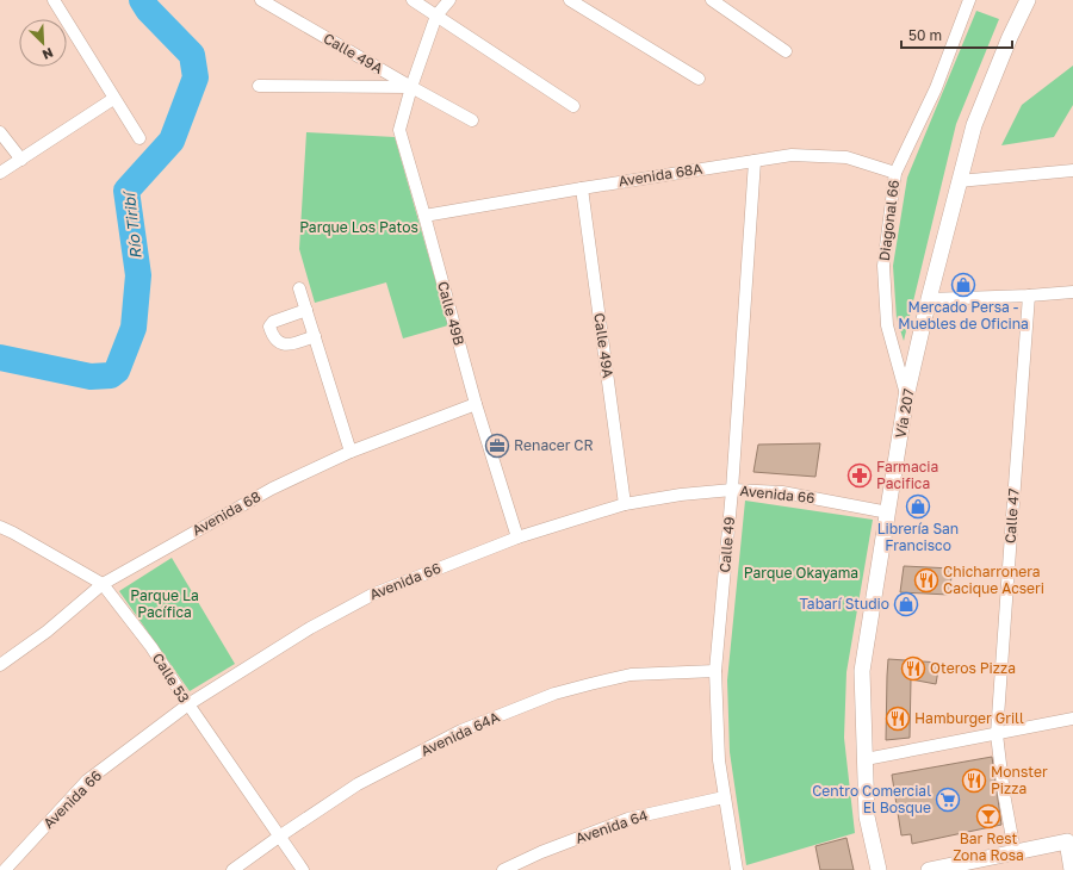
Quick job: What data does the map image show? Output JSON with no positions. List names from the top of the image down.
{
  "streets": {
    "main road": ["Vía 207"],
    "street": [
      "Calle 49A",
      "Avenida 68A",
      "Diagonal 66",
      "Calle 49B",
      "Avenida 66",
      "Avenida 68",
      "Calle 47",
      "Calle 49",
      "Calle 53",
      "Avenida 64A",
      "Avenida 64"
    ]
  },
  "crossings": [
    ["Calle 49A", "Avenida 68A"],
    ["Calle 49A", "Calle 49B"],
    ["Calle 49A", "Avenida 66"],
    ["Avenida 68A", "Diagonal 66"],
    ["Avenida 68A", "Calle 49B"],
    ["Avenida 68A", "Calle 49"],
    ["Diagonal 66", "Vía 207"],
    ["Calle 49B", "Avenida 66"],
    ["Calle 49B", "Avenida 68"],
    ["Vía 207", "Avenida 66"],
    ["Avenida 66", "Calle 49"],
    ["Avenida 66", "Calle 53"],
    ["Avenida 68", "Calle 53"],
    ["Calle 49", "Avenida 64A"],
    ["Calle 49", "Avenida 64"],
    ["Calle 53", "Avenida 64A"]
  ],
  "water": ["Río Tiribí"],
  "parks": ["Parque Los Patos", "Parque Okayama", "Parque La Pacífica"],
  "places": {
    "shop": ["Mercado Persa - Muebles de Oficina", "Librería San Francisco", "Tabarí Studio"],
    "office": ["Renacer CR"],
    "pharmacy": ["Farmacia Pacifica"],
    "restaurant": [
      "Chicharronera Cacique Acseri",
      "Oteros Pizza",
      "Hamburger Grill",
      "Monster Pizza"
    ],
    "supermarket": ["Centro Comercial El Bosque"],
    "bar": ["Bar Rest Zona Rosa"]
  },
  "scale_bar": "50 m",
  "north": "bottom right"
}
